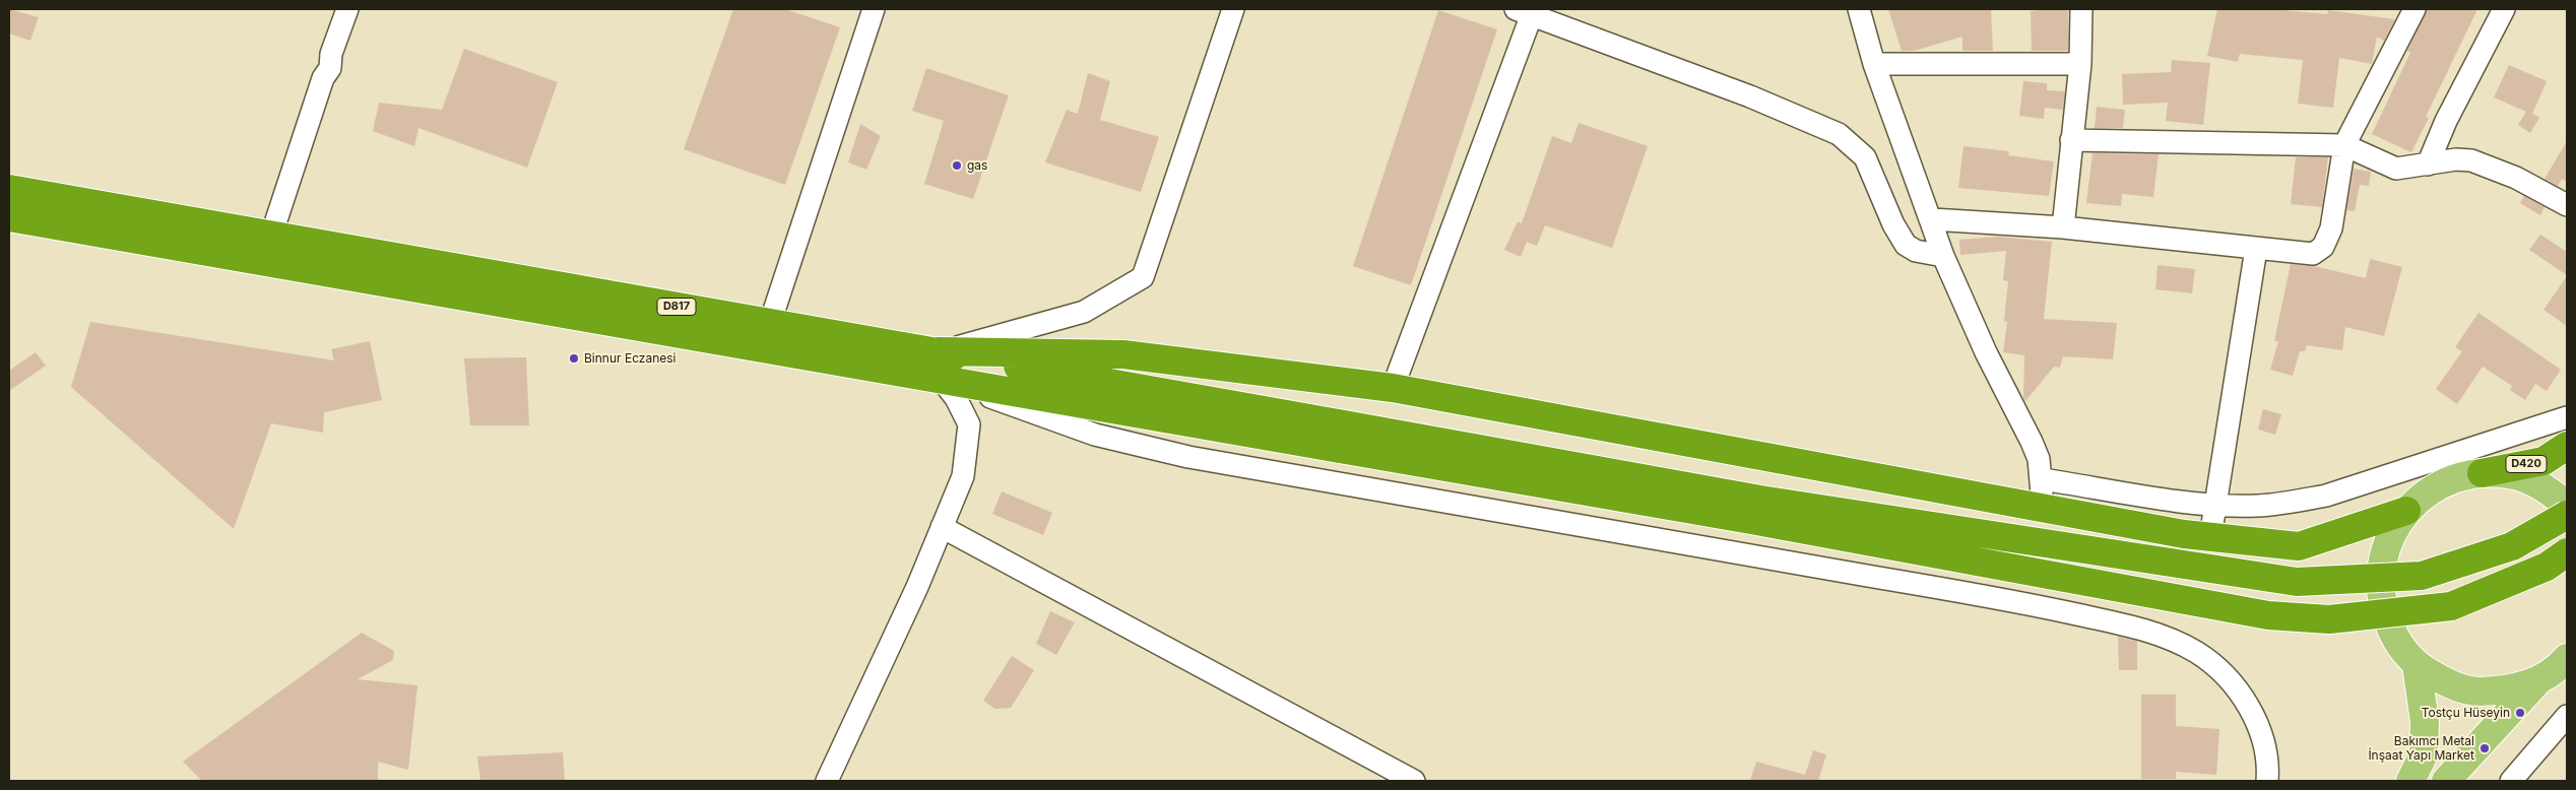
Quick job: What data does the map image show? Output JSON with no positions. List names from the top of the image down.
{
  "streets": {
    "highway": ["D817", "D420"]
  },
  "places": [
    "gas",
    "Binnur Eczanesi",
    "Tostçu Hüseyin",
    "Bakımcı Metal İnşaat Yapı Market"
  ]
}
